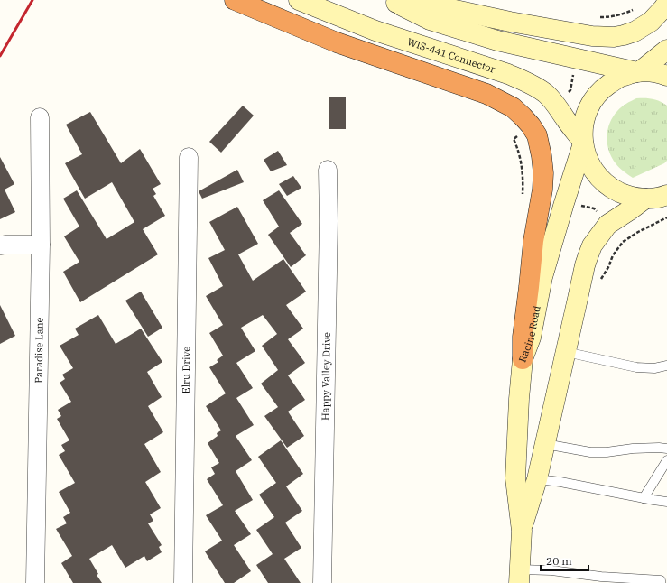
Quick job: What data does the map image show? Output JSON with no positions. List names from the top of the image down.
{
  "streets": {
    "main road": ["WIS-441 Connector", "Racine Road"],
    "street": ["Paradise Lane", "Elru Drive", "Happy Valley Drive"]
  },
  "crossings": [
    ["WIS-441 Connector", "Racine Road"]
  ],
  "scale_bar": "20 m"
}
